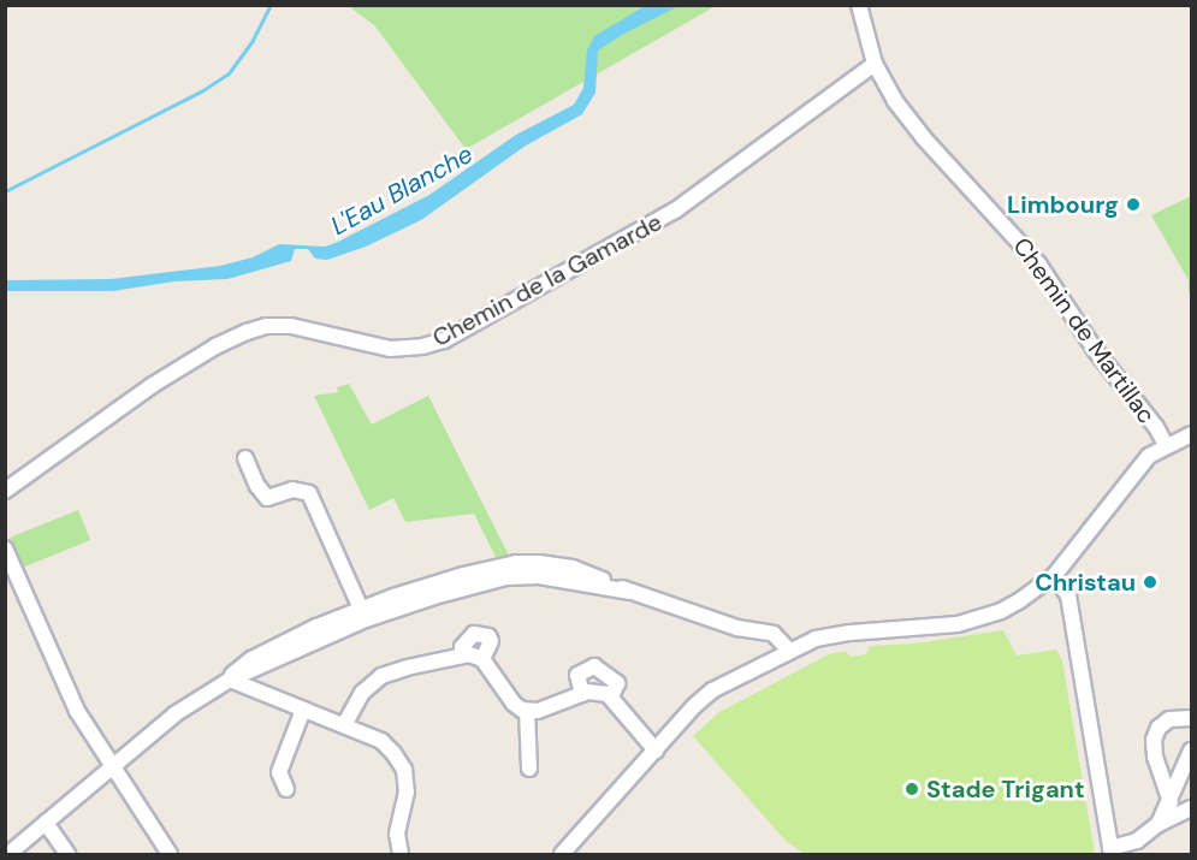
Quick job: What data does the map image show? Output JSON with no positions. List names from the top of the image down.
{
  "streets": {
    "street": ["Chemin de la Gamarde", "Chemin de Martillac"]
  },
  "crossings": [
    ["Chemin de la Gamarde", "Chemin de Martillac"]
  ],
  "water": ["L'Eau Blanche"],
  "places": ["Limbourg", "Christau", "Stade Trigant"]
}
